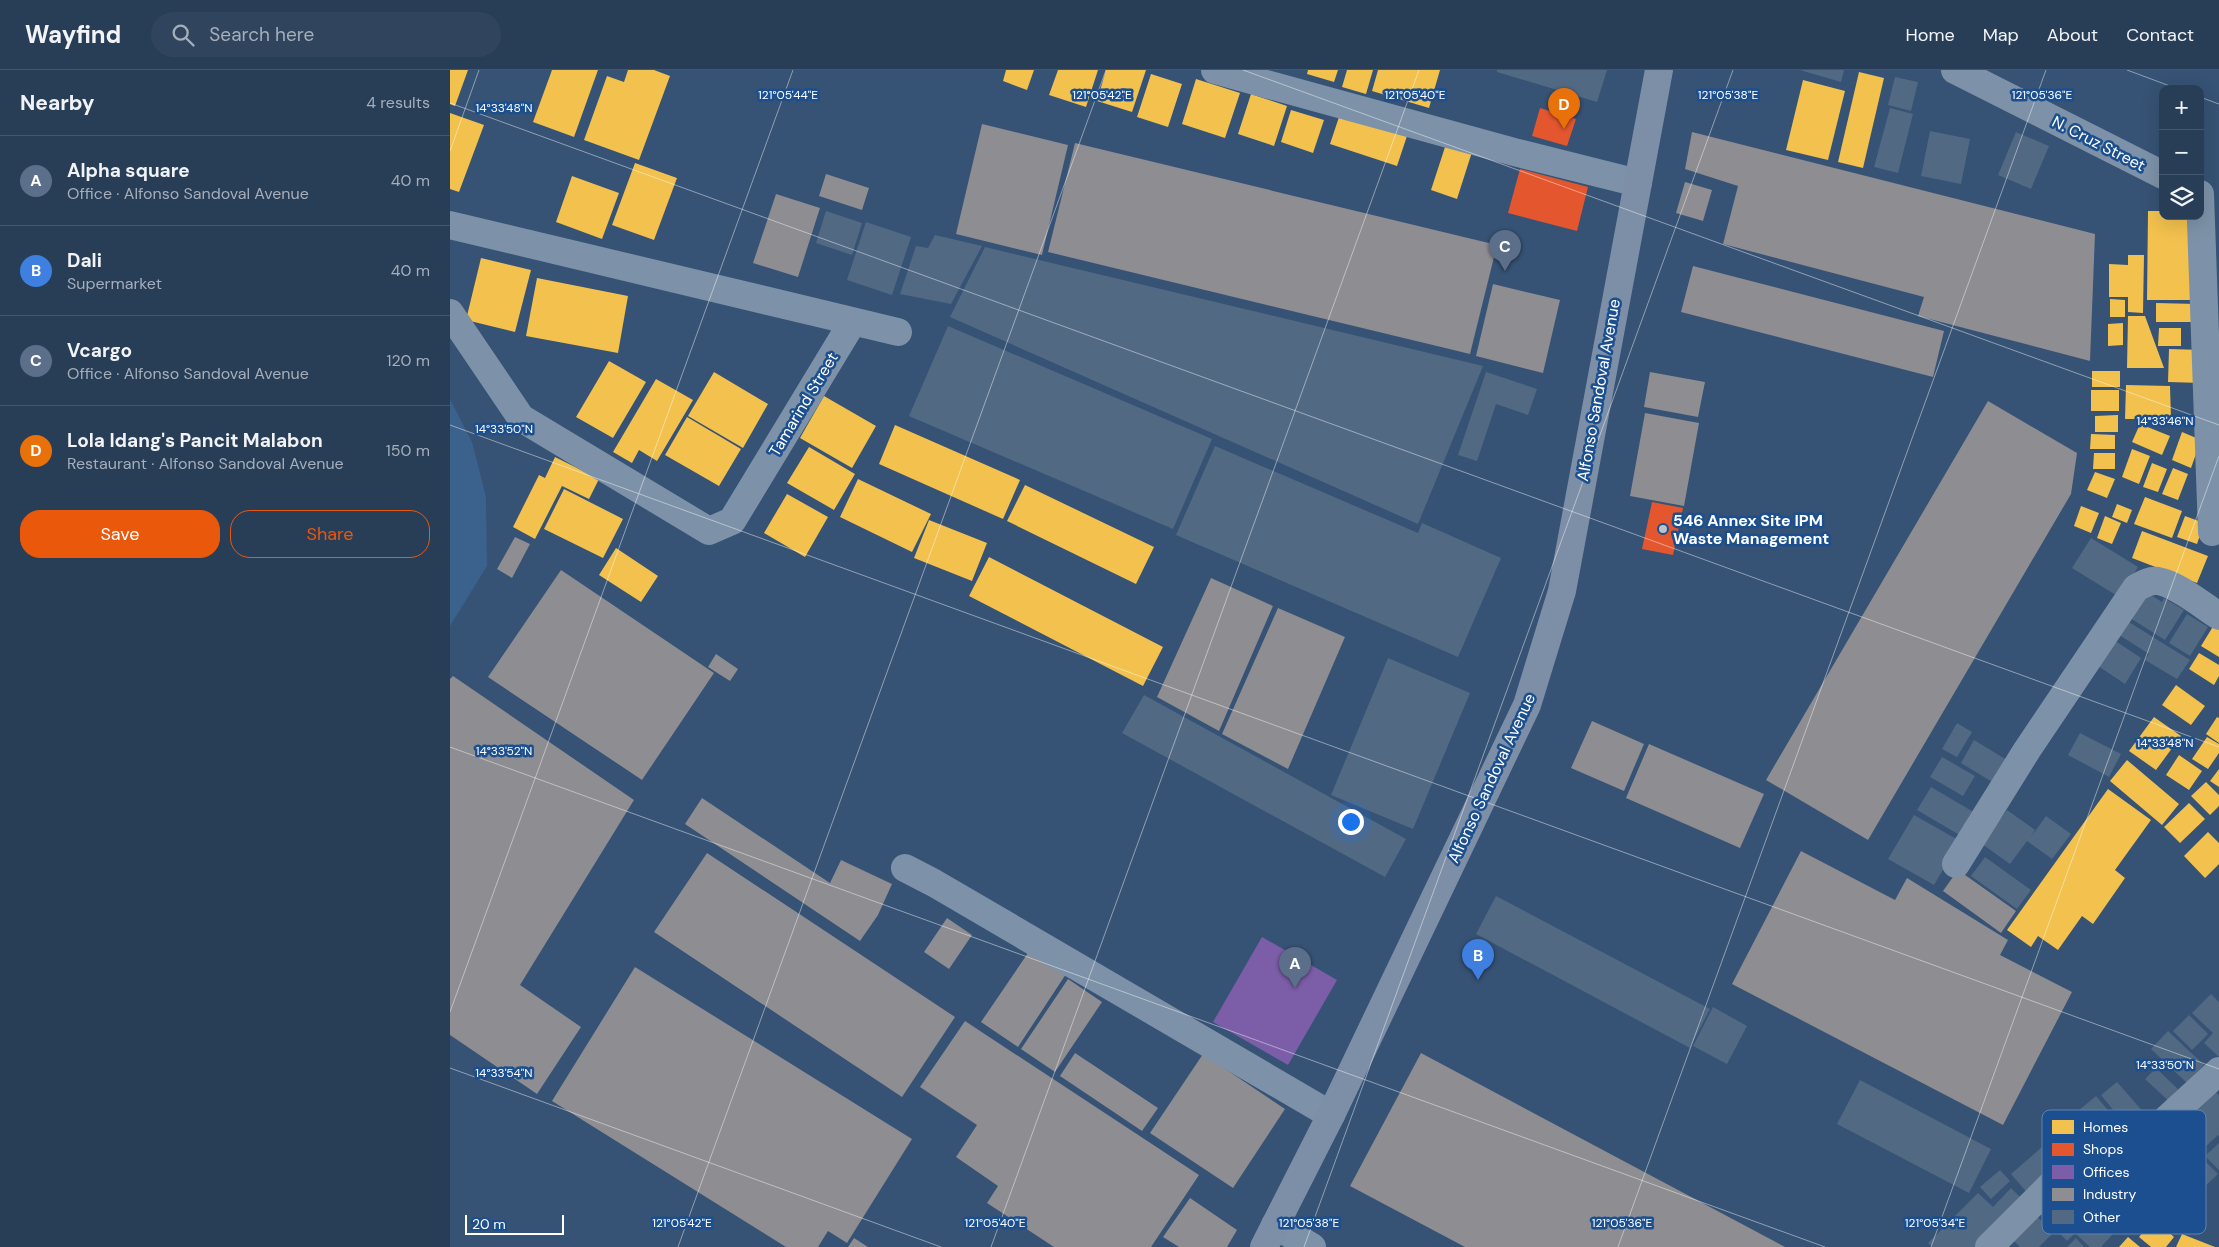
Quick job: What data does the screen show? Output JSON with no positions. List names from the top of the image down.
{
  "streets": {
    "main road": ["Alfonso Sandoval Avenue"],
    "street": ["N. Cruz Street", "Tamarind Street"]
  },
  "places": ["546 Annex Site IPM Waste Management"],
  "legend": [
    "Homes",
    "Shops",
    "Offices",
    "Industry",
    "Other"
  ],
  "scale_bar": "20 m",
  "page": {
    "header": "Wayfind",
    "search": "Search here",
    "nav": [
      "Home",
      "Map",
      "About",
      "Contact"
    ],
    "heading": ["Nearby", "4 results"],
    "map_buttons": ["+", "−"],
    "pins": [
      "D",
      "C",
      "B",
      "A"
    ],
    "list": [
      {
        "mark": "A",
        "name": "Alpha square",
        "note": "Office · Alfonso Sandoval Avenue",
        "value": "40 m"
      },
      {
        "mark": "B",
        "name": "Dali",
        "note": "Supermarket",
        "value": "40 m"
      },
      {
        "mark": "C",
        "name": "Vcargo",
        "note": "Office · Alfonso Sandoval Avenue",
        "value": "120 m"
      },
      {
        "mark": "D",
        "name": "Lola Idang's Pancit Malabon",
        "note": "Restaurant · Alfonso Sandoval Avenue",
        "value": "150 m"
      }
    ],
    "buttons": ["Save", "Share"],
    "scale": "20 m"
  },
  "coordinates": [
    "121°05'44\"E",
    "121°05'42\"E",
    "121°05'40\"E",
    "121°05'38\"E",
    "121°05'36\"E",
    "14°33'48\"N",
    "14°33'46\"N",
    "14°33'50\"N",
    "14°33'52\"N",
    "14°33'54\"N",
    "121°05'34\"E"
  ]
}
